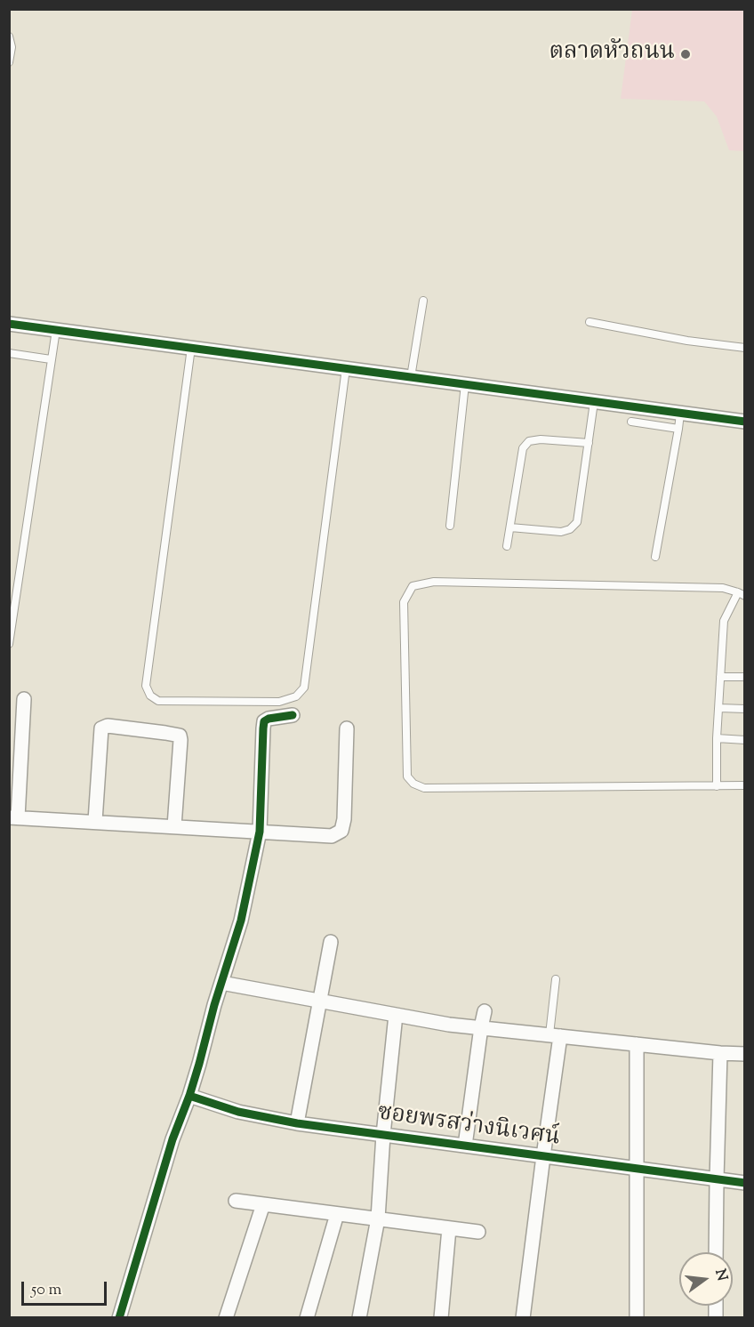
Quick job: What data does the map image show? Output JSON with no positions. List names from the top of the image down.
{
  "streets": {
    "street": ["ซอยพรสว่างนิเวศน์"]
  },
  "places": ["ตลาดหัวถนน"],
  "scale_bar": "50 m",
  "north": "right"
}
